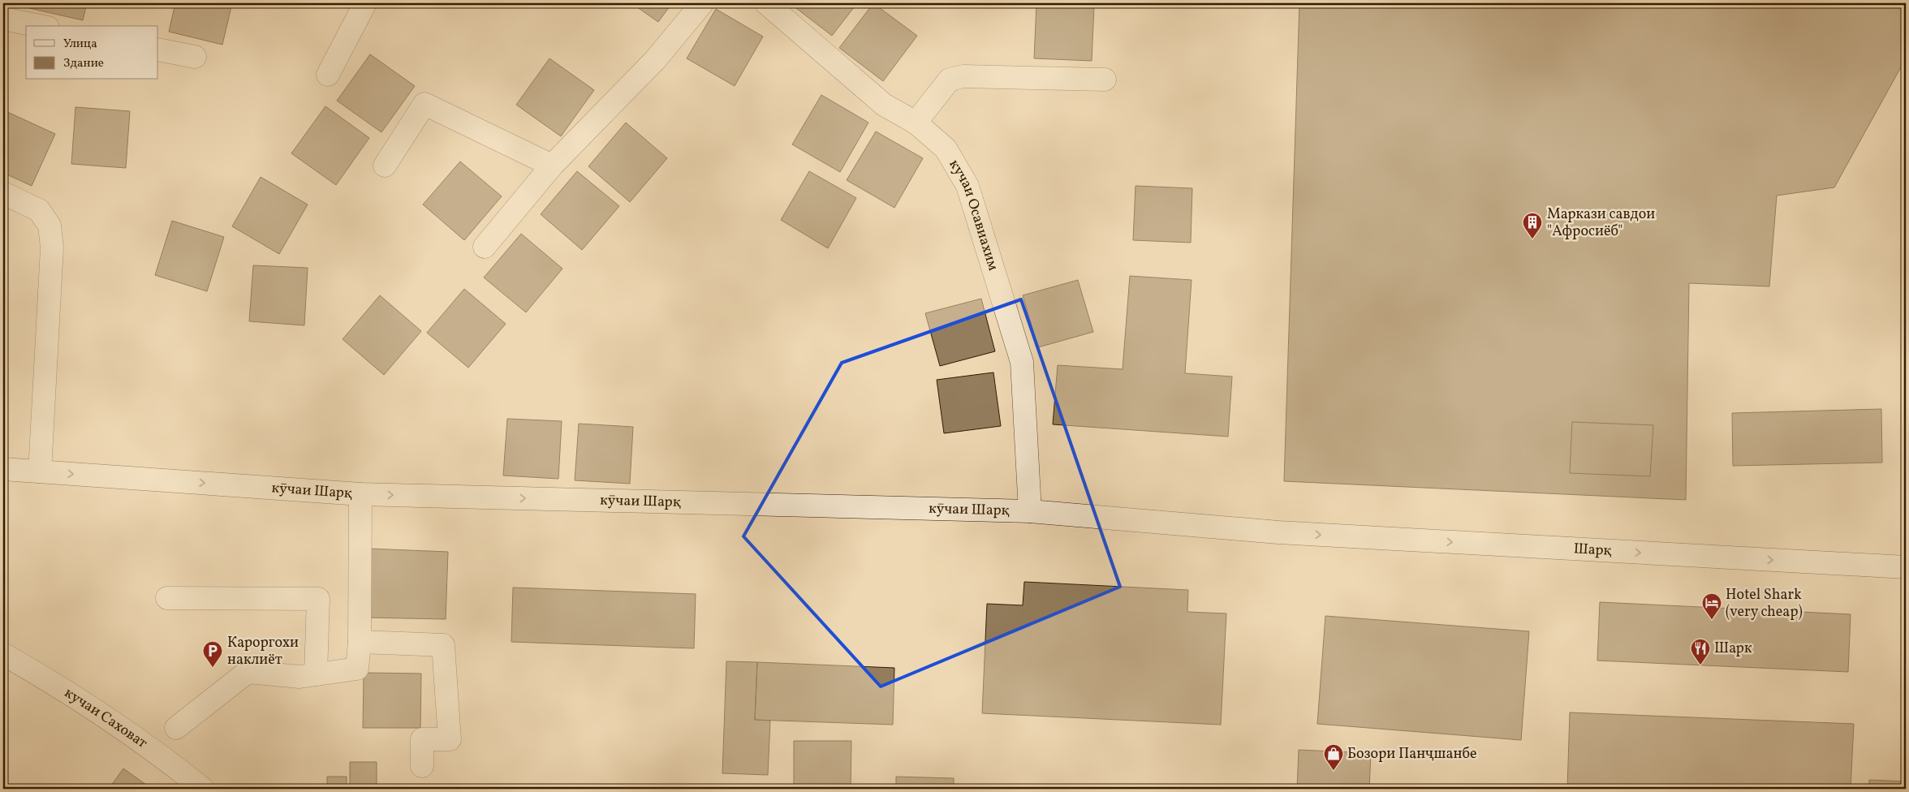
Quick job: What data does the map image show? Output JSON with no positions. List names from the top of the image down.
{
  "streets": {
    "street": [
      "кучаи Осавиахим",
      "кӯчаи Шарқ",
      "Шарқ",
      "кучаи Саховат"
    ]
  },
  "crossings": [
    ["кучаи Осавиахим", "кӯчаи Шарқ"],
    ["кӯчаи Шарқ", "Шарқ"]
  ],
  "one_way": ["кӯчаи Шарқ", "Шарқ"],
  "places": {
    "building": ["Маркази савдои \"Афросиёб\""],
    "hotel": ["Hotel Shark (very cheap)"],
    "restaurant": ["Шарк"],
    "parking": ["Кароргохи наклиёт"],
    "shop": ["Бозори Панҷшанбе"]
  },
  "legend": ["Улица", "Здание"]
}
